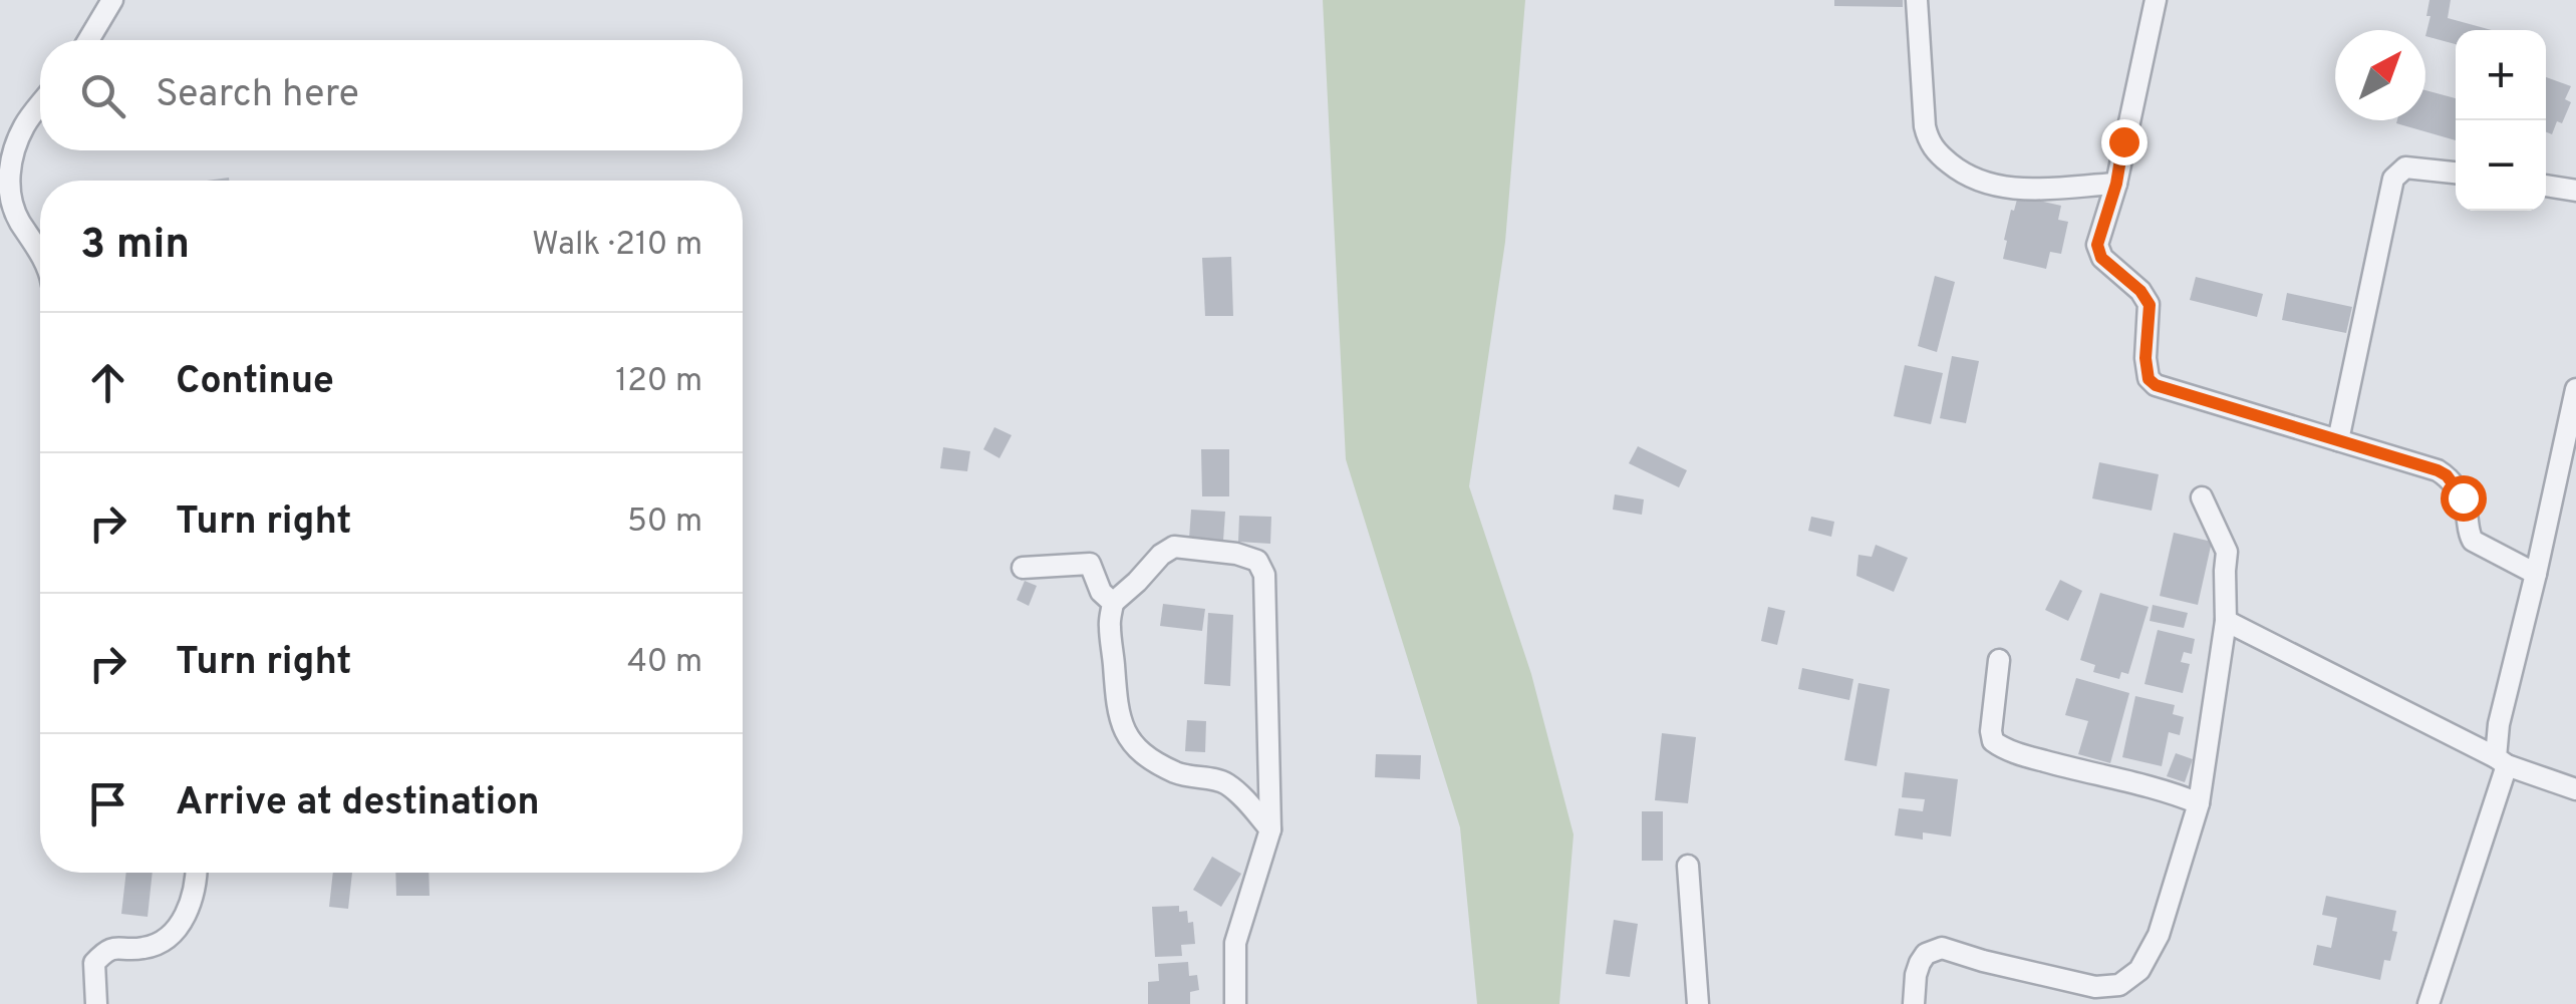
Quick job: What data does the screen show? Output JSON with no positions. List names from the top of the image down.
{
  "north": "top right",
  "page": {
    "map_buttons": ["+", "−"],
    "search": "Search here",
    "heading": ["3 min", "Walk · 210 m"],
    "list": [
      ["Continue", "120 m"],
      ["Turn right", "50 m"],
      ["Turn right", "40 m"],
      "Arrive at destination"
    ]
  }
}
